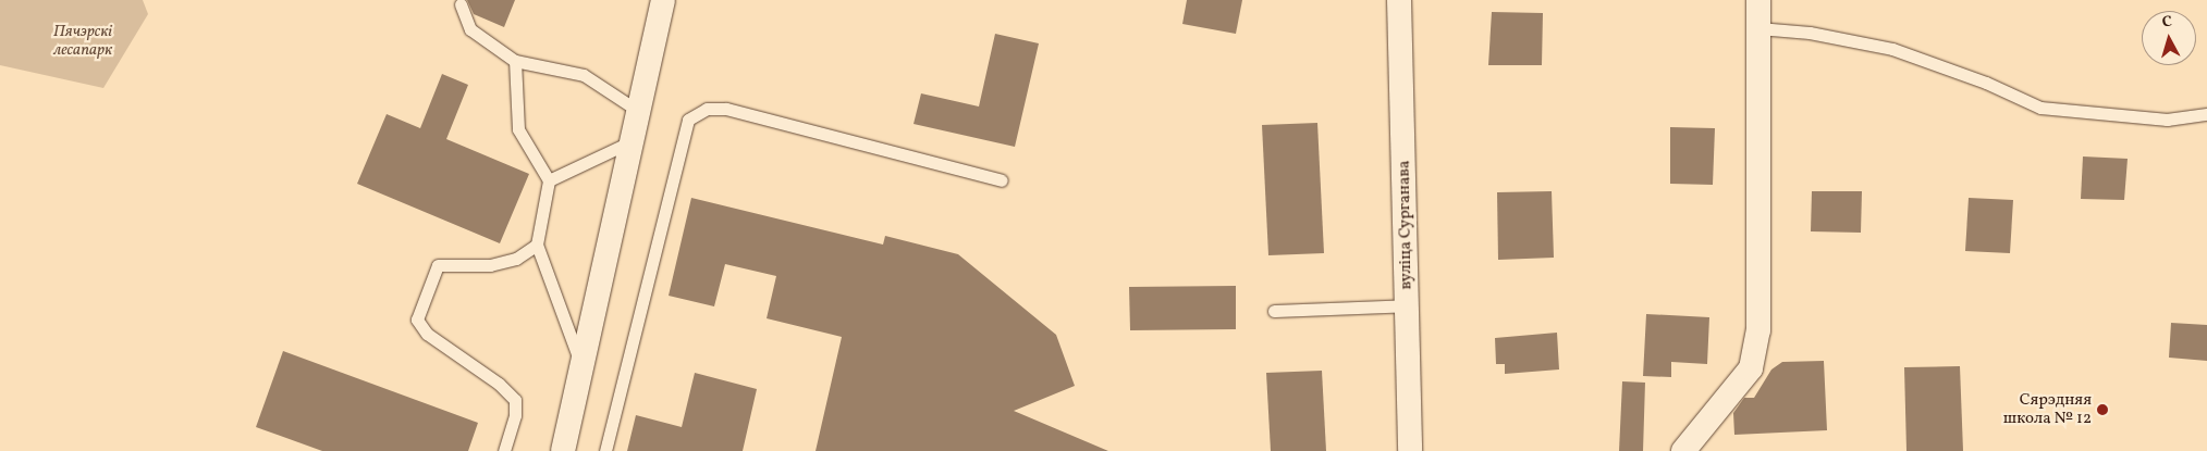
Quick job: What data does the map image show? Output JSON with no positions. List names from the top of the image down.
{
  "streets": {
    "street": ["вуліца Сурганава"]
  },
  "parks": ["Пячэрскі лесапарк"],
  "places": ["Сярэдняя школа № 12"],
  "north": "top"
}
